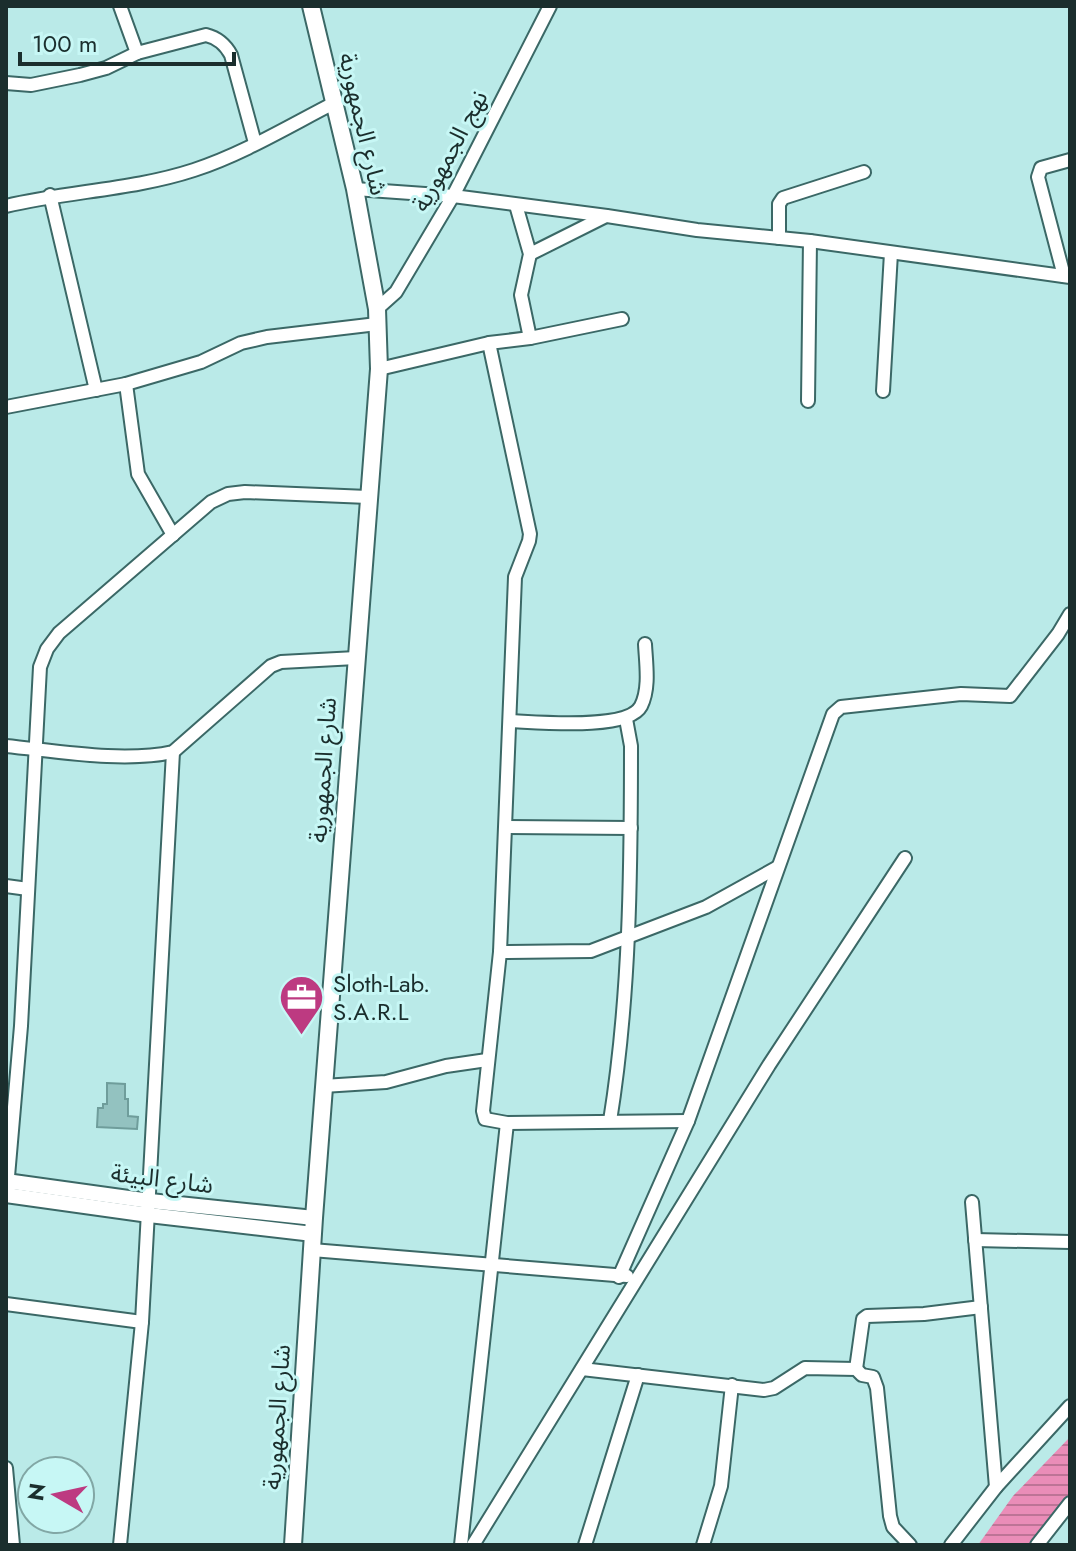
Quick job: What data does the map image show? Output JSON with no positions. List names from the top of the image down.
{
  "streets": {
    "main road": ["شارع الجمهورية"],
    "street": ["نهج الجمهورية", "شارع البيئة"]
  },
  "crossings": [
    ["شارع الجمهورية", "نهج الجمهورية"],
    ["شارع الجمهورية", "شارع البيئة"]
  ],
  "places": {
    "office": ["Sloth-Lab. S.A.R.L"]
  },
  "scale_bar": "100 m",
  "north": "left"
}
